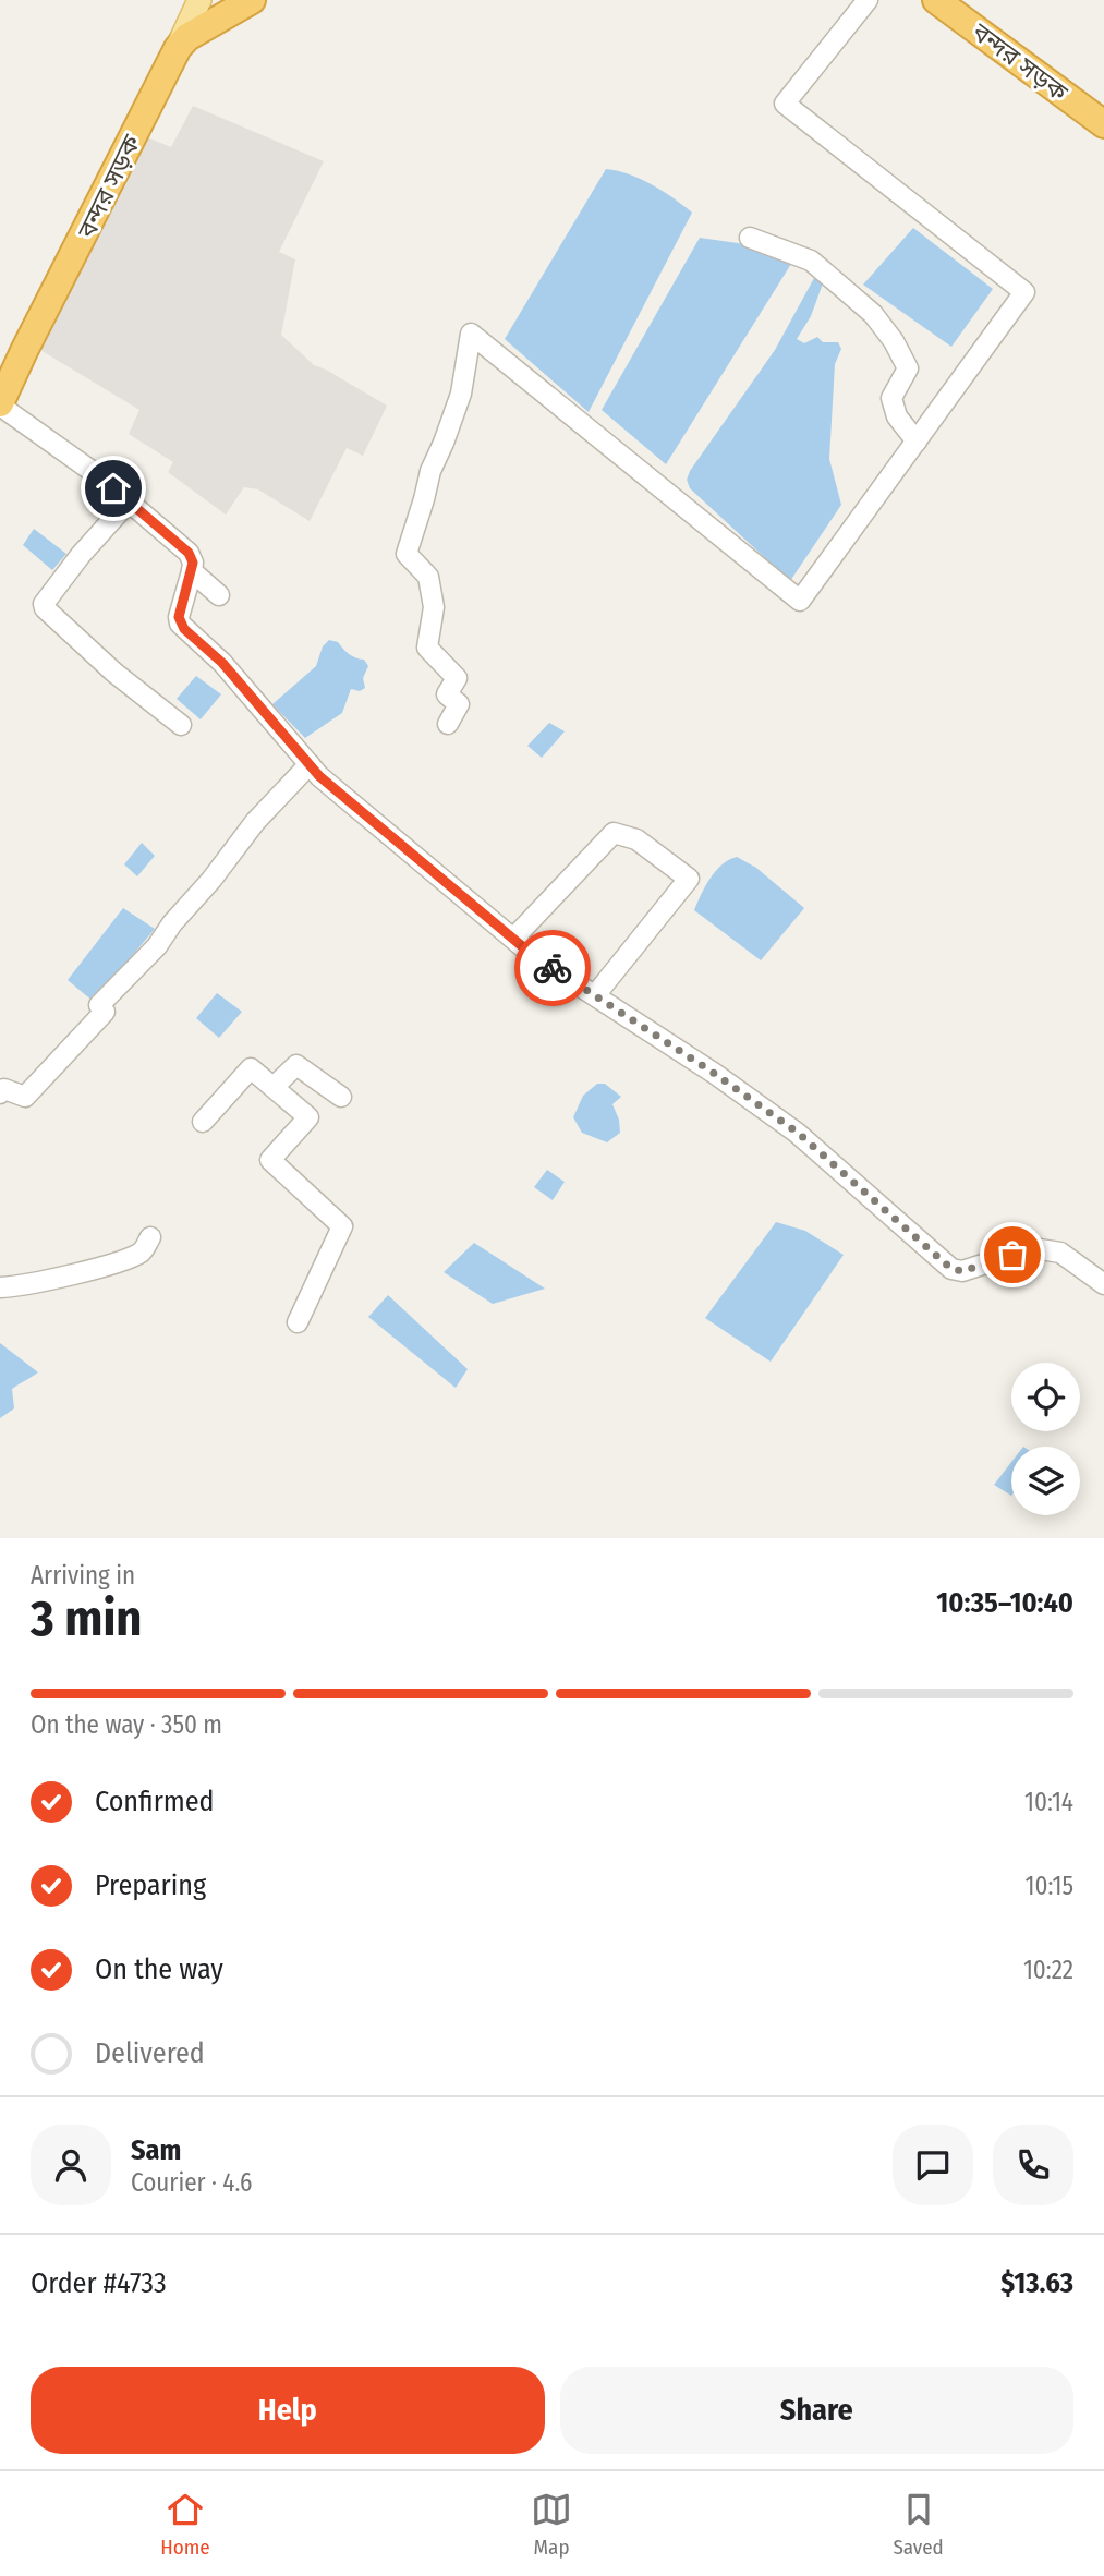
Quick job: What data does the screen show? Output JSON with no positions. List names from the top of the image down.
{
  "streets": {
    "highway": ["বন্দর সড়ক"]
  },
  "page": {
    "heading": ["3 min", "Arriving in", "10:35–10:40"],
    "panel": [
      "Sam",
      "Courier · 4.6",
      "Order #4733",
      "$13.63"
    ],
    "bar": "On the way · 350 m",
    "list": [
      ["Confirmed", "10:14"],
      ["Preparing", "10:15"],
      ["On the way", "10:22"],
      "Delivered"
    ],
    "buttons": ["Help", "Share"],
    "tabs": ["Home", "Map", "Saved"]
  }
}
